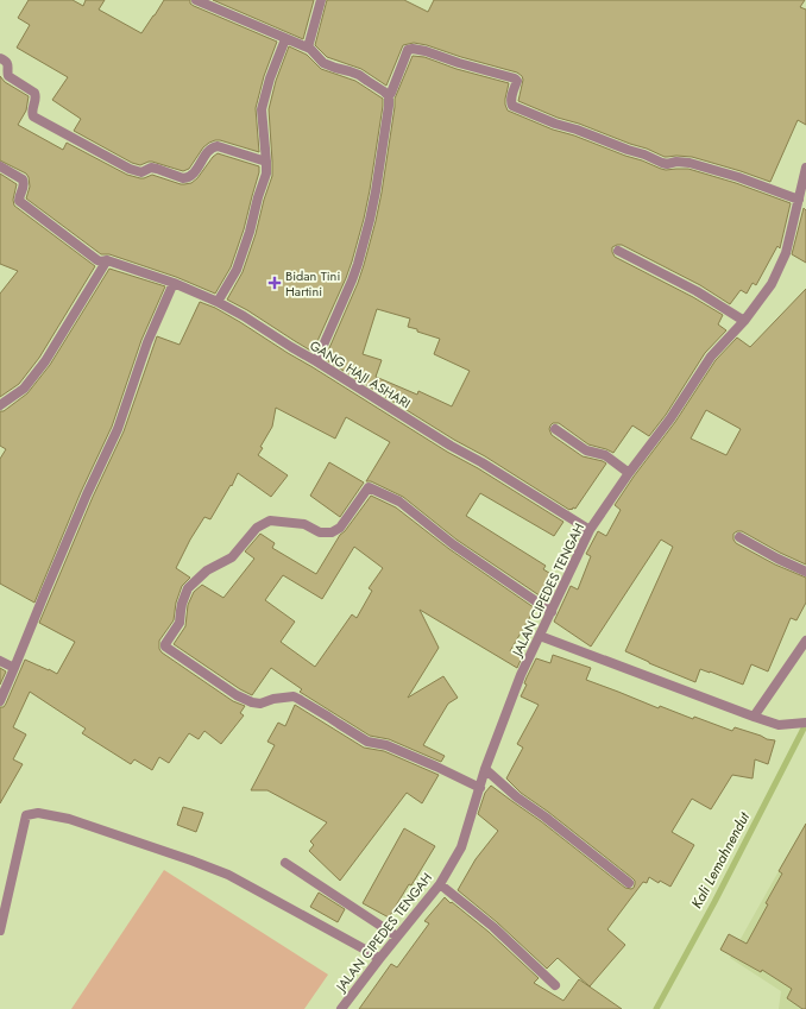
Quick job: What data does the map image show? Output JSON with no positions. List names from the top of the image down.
{
  "streets": {
    "street": ["GANG HAJI ASHARI", "JALAN CIPEDES TENGAH"]
  },
  "crossings": [
    ["GANG HAJI ASHARI", "JALAN CIPEDES TENGAH"]
  ],
  "water": ["Kali Lemahnendut"],
  "places": {
    "health": ["Bidan Tini Hartini"]
  }
}
